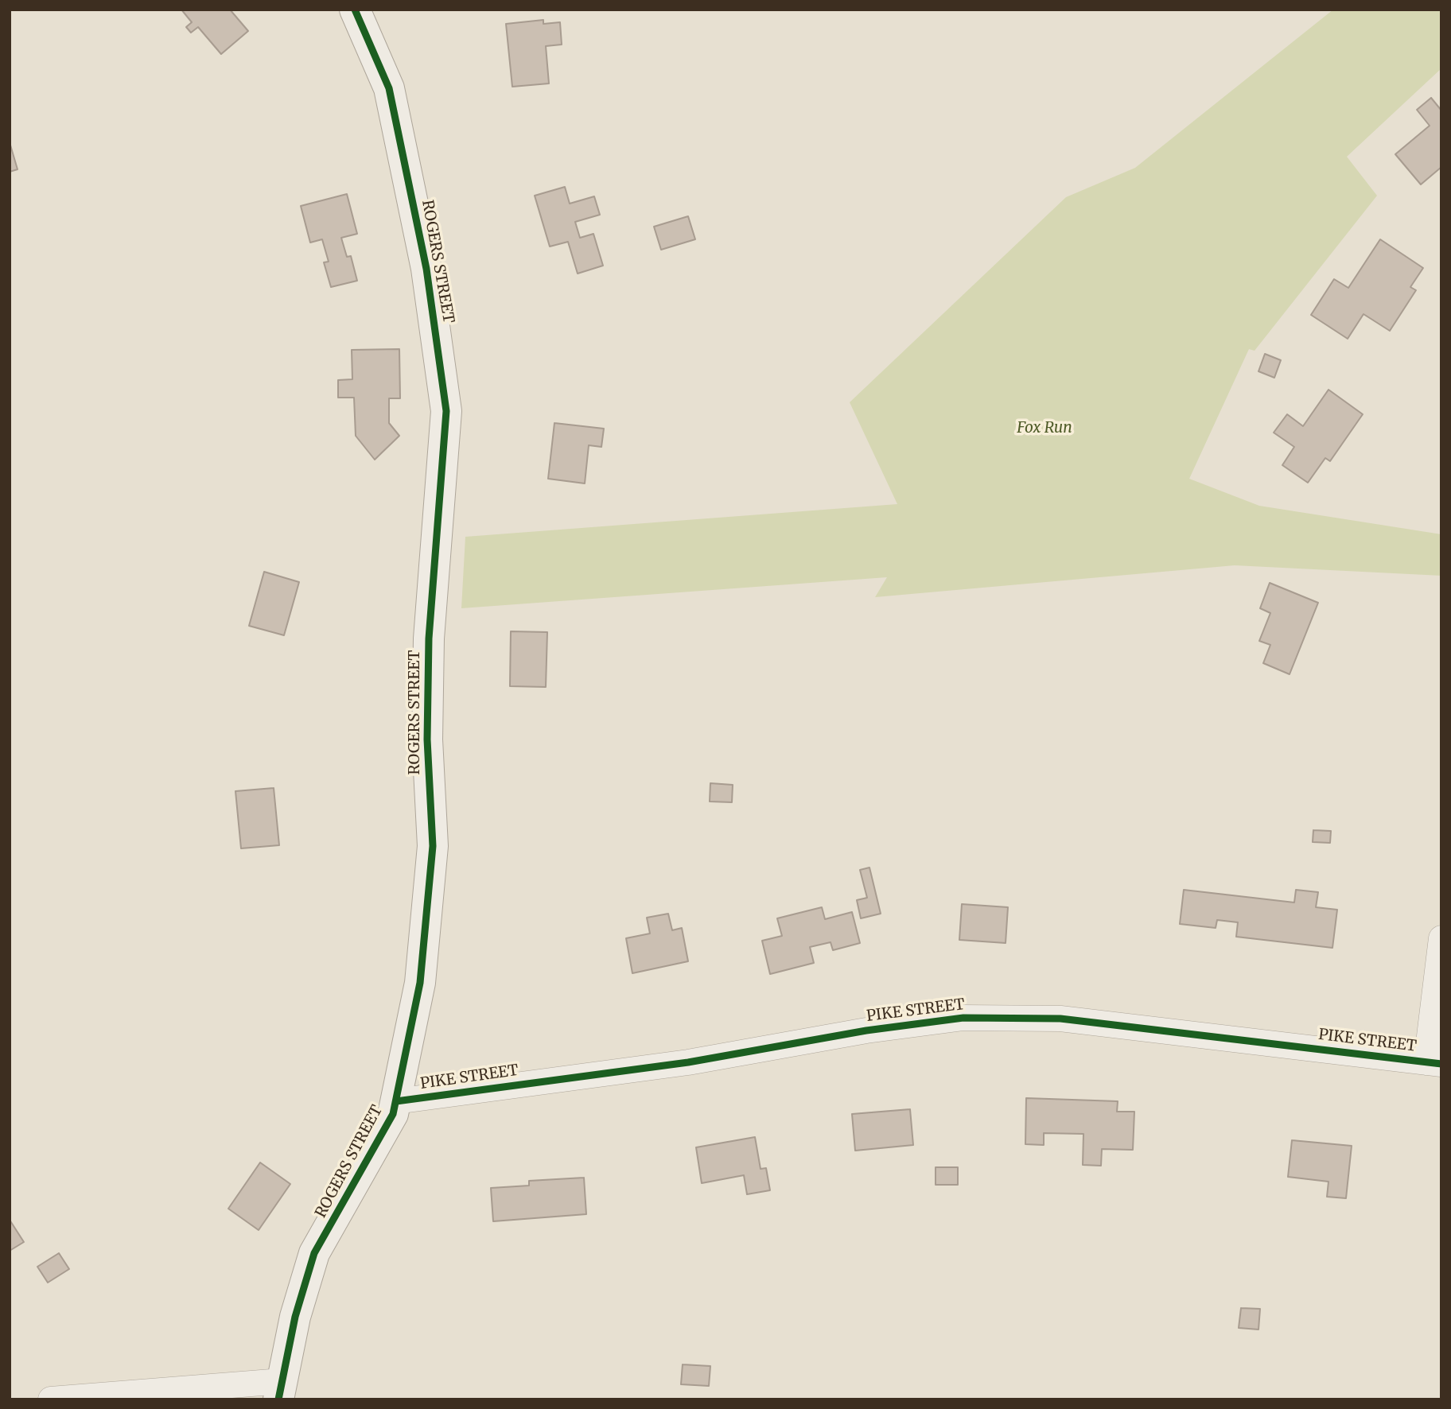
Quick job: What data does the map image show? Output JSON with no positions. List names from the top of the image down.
{
  "streets": {
    "street": ["ROGERS STREET", "PIKE STREET"]
  },
  "crossings": [
    ["ROGERS STREET", "PIKE STREET"]
  ],
  "parks": ["Fox Run"]
}
